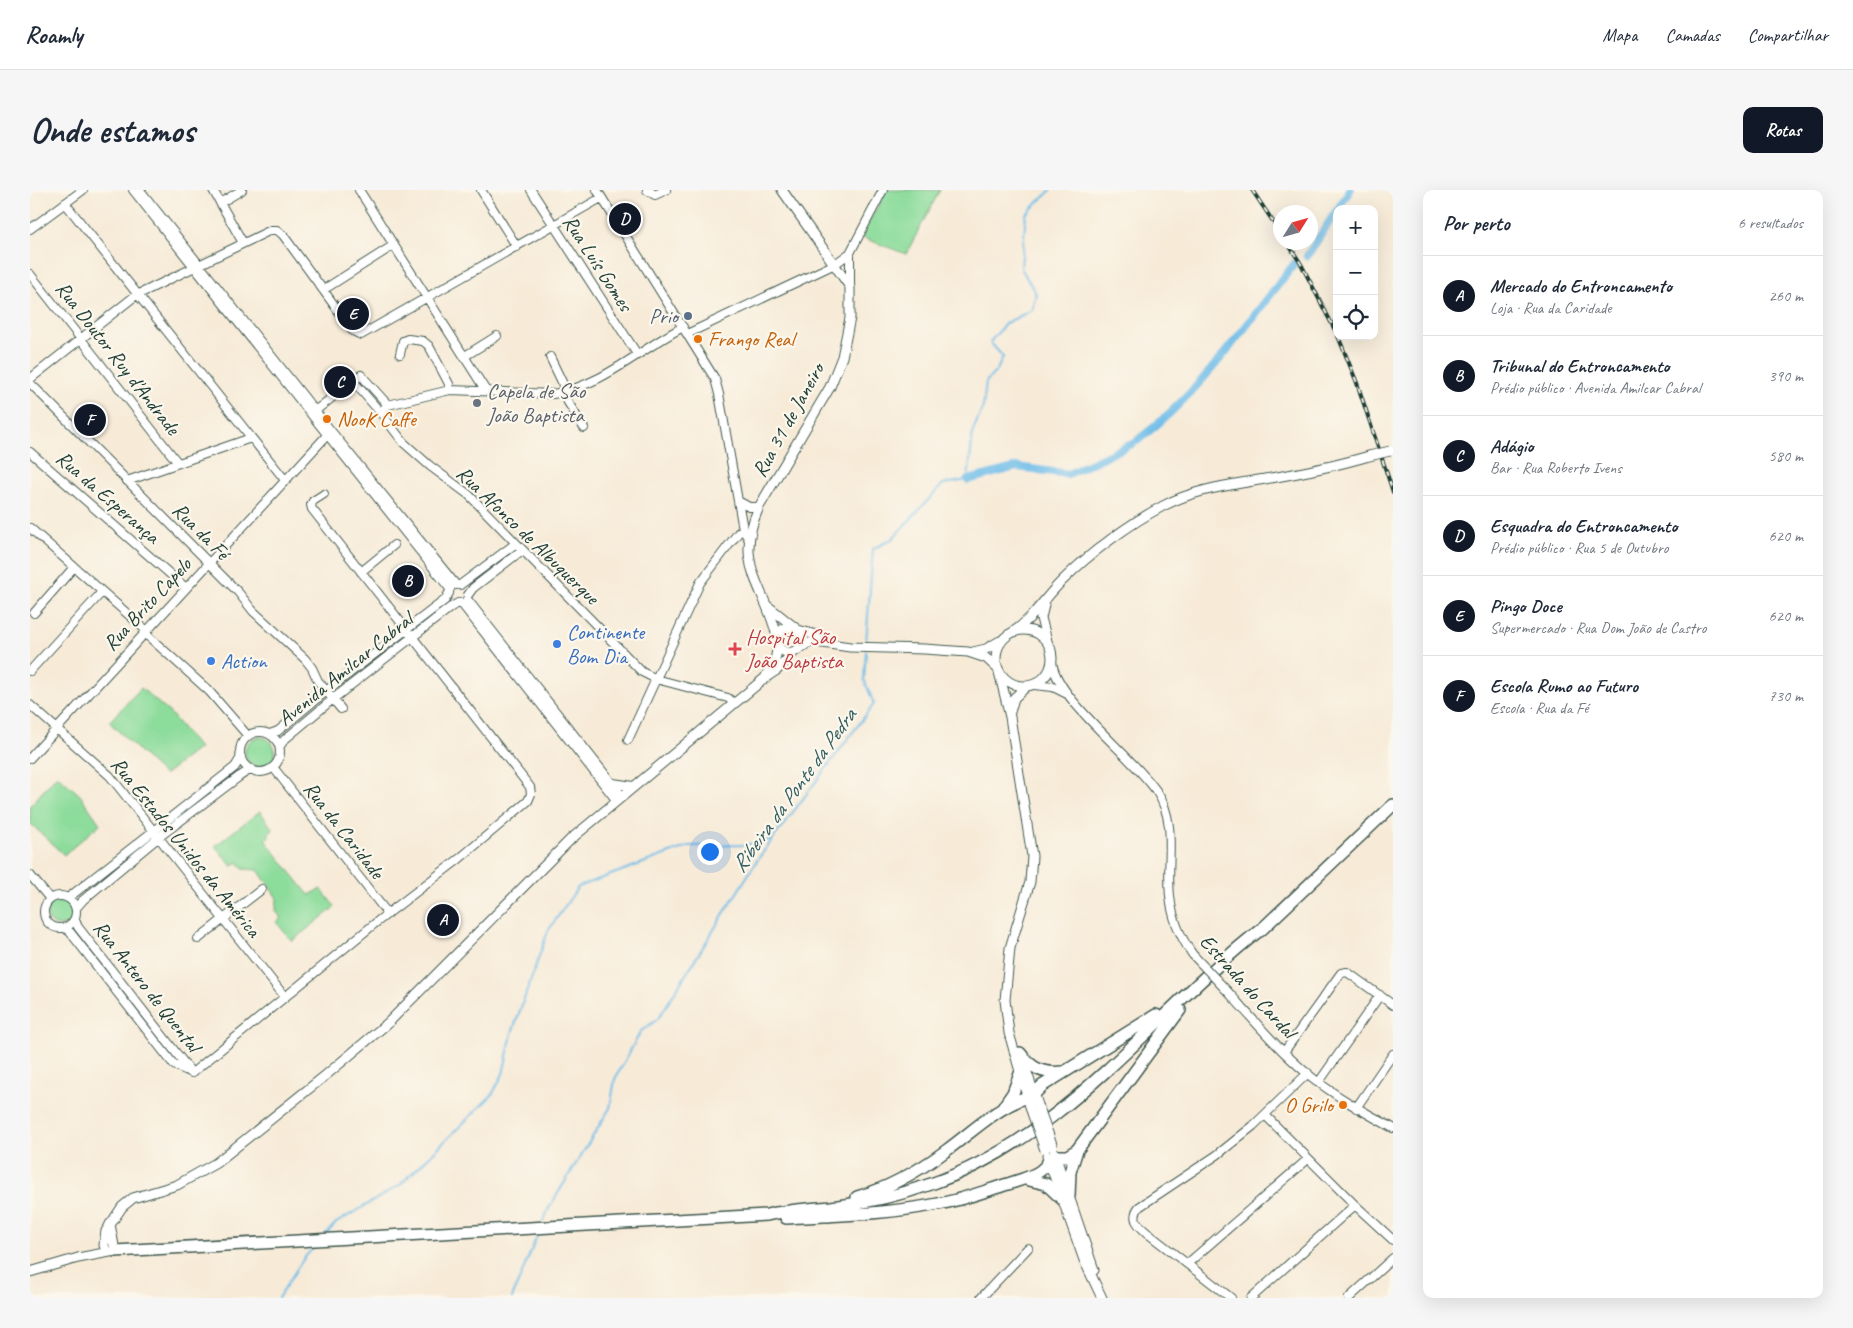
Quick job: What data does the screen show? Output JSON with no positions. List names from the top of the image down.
{
  "streets": {
    "main road": ["Rua 31 de Janeiro"],
    "street": [
      "Rua Luís Gomes",
      "Rua Doutor Ruy d'Andrade",
      "Rua da Esperança",
      "Rua da Fé",
      "Rua Afonso de Albuquerque",
      "Rua Brito Capelo",
      "Avenida Amilcar Cabral",
      "Rua da Caridade",
      "Rua Estados Unidos da América",
      "Rua Antero de Quental",
      "Estrada do Cardal"
    ]
  },
  "crossings": [
    ["Rua da Esperança", "Rua Brito Capelo"],
    ["Rua da Fé", "Rua Brito Capelo"],
    ["Rua da Fé", "Avenida Amilcar Cabral"],
    ["Rua Afonso de Albuquerque", "Avenida Amilcar Cabral"],
    ["Rua Brito Capelo", "Rua Estados Unidos da América"],
    ["Avenida Amilcar Cabral", "Rua da Caridade"]
  ],
  "water": ["Ribeira da Ponte da Pedra"],
  "places": {
    "other": [
      "Prio",
      "Frango Real",
      "Capela de São João Baptista",
      "NooK Caffe",
      "Continente Bom Dia",
      "Action",
      "O Grilo"
    ],
    "health": ["Hospital São João Baptista"]
  },
  "north": "top right",
  "page": {
    "header": "Roamly",
    "nav": ["Mapa", "Camadas", "Compartilhar"],
    "buttons": "Rotas",
    "title": "Onde estamos",
    "heading": ["Por perto", "6 resultados"],
    "pins": [
      "D",
      "E",
      "C",
      "F",
      "B",
      "A"
    ],
    "map_buttons": ["+", "−"],
    "list": [
      {
        "mark": "A",
        "name": "Mercado do Entroncamento",
        "note": "Loja · Rua da Caridade",
        "value": "260 m"
      },
      {
        "mark": "B",
        "name": "Tribunal do Entroncamento",
        "note": "Prédio público · Avenida Amilcar Cabral",
        "value": "390 m"
      },
      {
        "mark": "C",
        "name": "Adágio",
        "note": "Bar · Rua Roberto Ivens",
        "value": "580 m"
      },
      {
        "mark": "D",
        "name": "Esquadra do Entroncamento",
        "note": "Prédio público · Rua 5 de Outubro",
        "value": "620 m"
      },
      {
        "mark": "E",
        "name": "Pingo Doce",
        "note": "Supermercado · Rua Dom João de Castro",
        "value": "620 m"
      },
      {
        "mark": "F",
        "name": "Escola Rumo ao Futuro",
        "note": "Escola · Rua da Fé",
        "value": "730 m"
      }
    ]
  }
}
